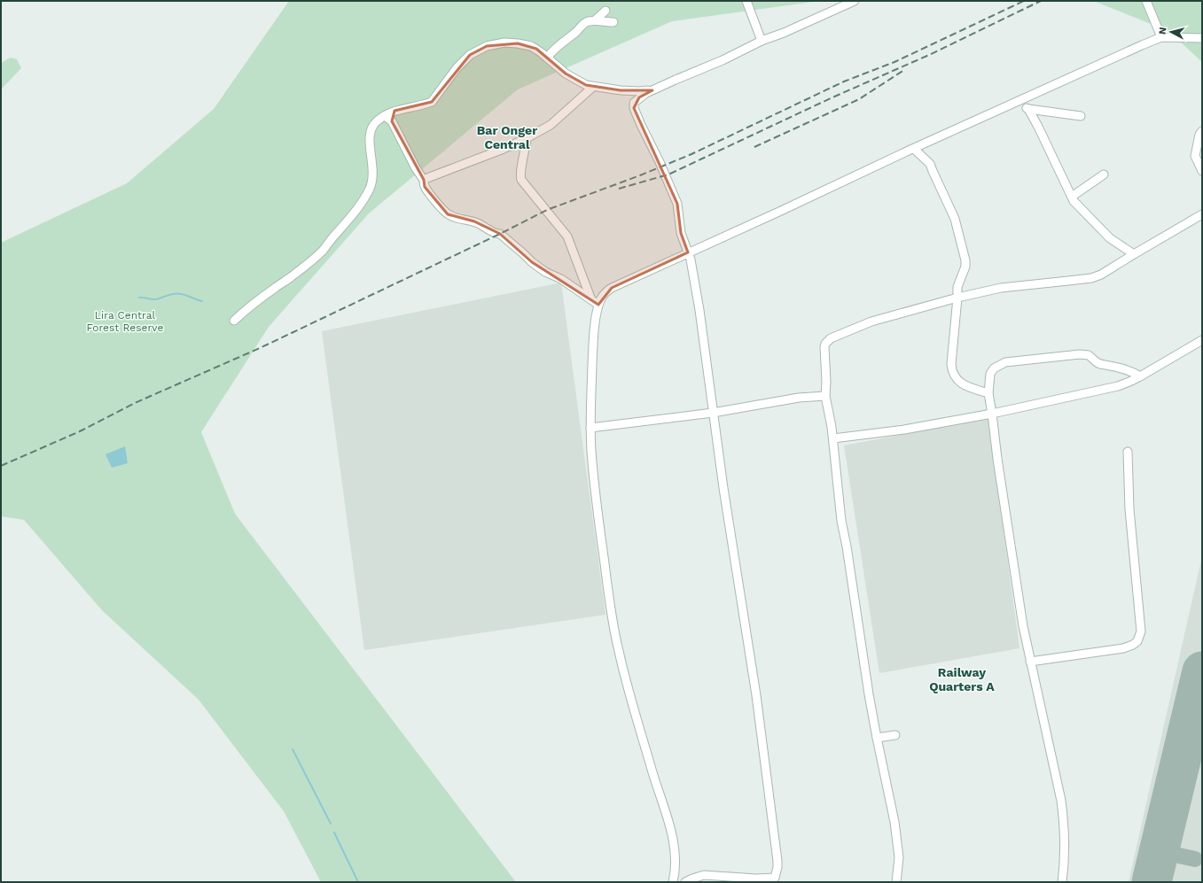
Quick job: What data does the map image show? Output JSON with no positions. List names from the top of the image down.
{
  "districts": ["Bar Onger Central", "Railway Quarters A"],
  "parks": ["Lira Central Forest Reserve"],
  "north": "left"
}
